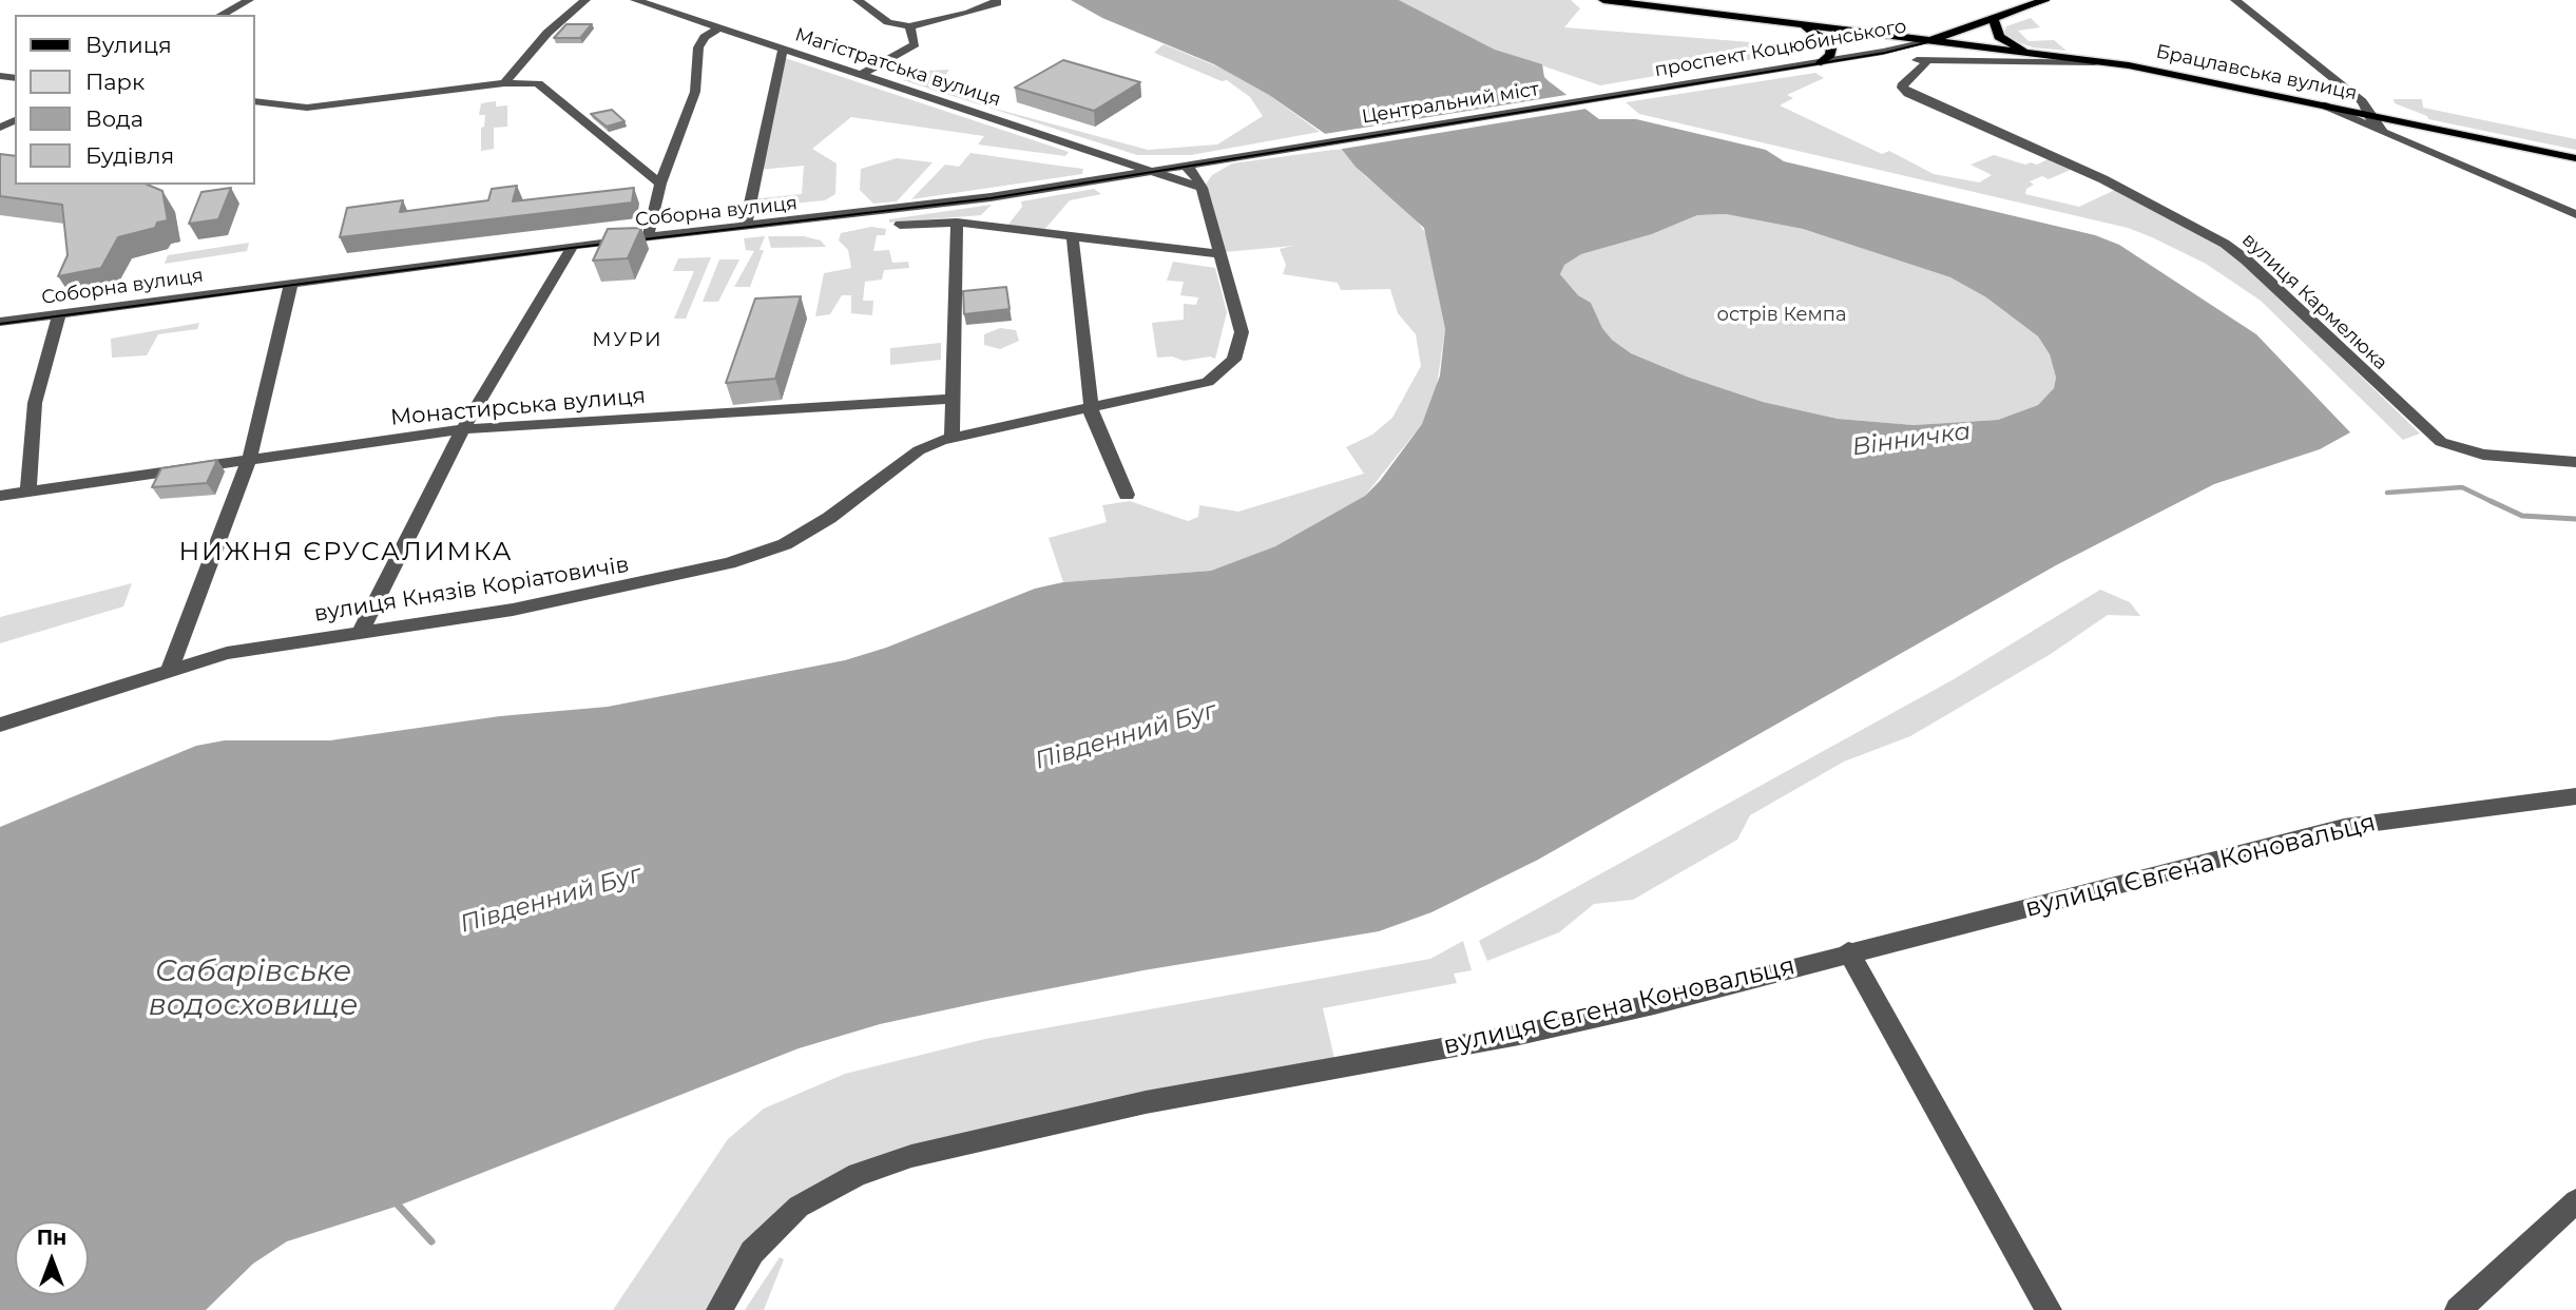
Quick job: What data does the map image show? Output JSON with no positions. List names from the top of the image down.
{
  "streets": {
    "main road": ["проспект Коцюбинського", "Брацлавська вулиця"],
    "street": [
      "Магістратська вулиця",
      "Центральний міст",
      "Соборна вулиця",
      "вулиця Кармелюка",
      "Монастирська вулиця",
      "вулиця Князів Коріатовичів",
      "вулиця Євгена Коновальця"
    ]
  },
  "crossings": [
    ["проспект Коцюбинського", "Брацлавська вулиця"],
    ["проспект Коцюбинського", "Центральний міст"],
    ["Магістратська вулиця", "Соборна вулиця"],
    ["Магістратська вулиця", "вулиця Князів Коріатовичів"],
    ["Центральний міст", "Соборна вулиця"],
    ["Соборна вулиця", "вулиця Князів Коріатовичів"]
  ],
  "districts": ["МУРИ", "НИЖНЯ ЄРУСАЛИМКА"],
  "water": ["Вінничка", "Південний Буг", "Сабарівське водосховище"],
  "parks": ["острів Кемпа"],
  "legend": [
    "Вулиця",
    "Парк",
    "Вода",
    "Будівля"
  ],
  "north": "top"
}
